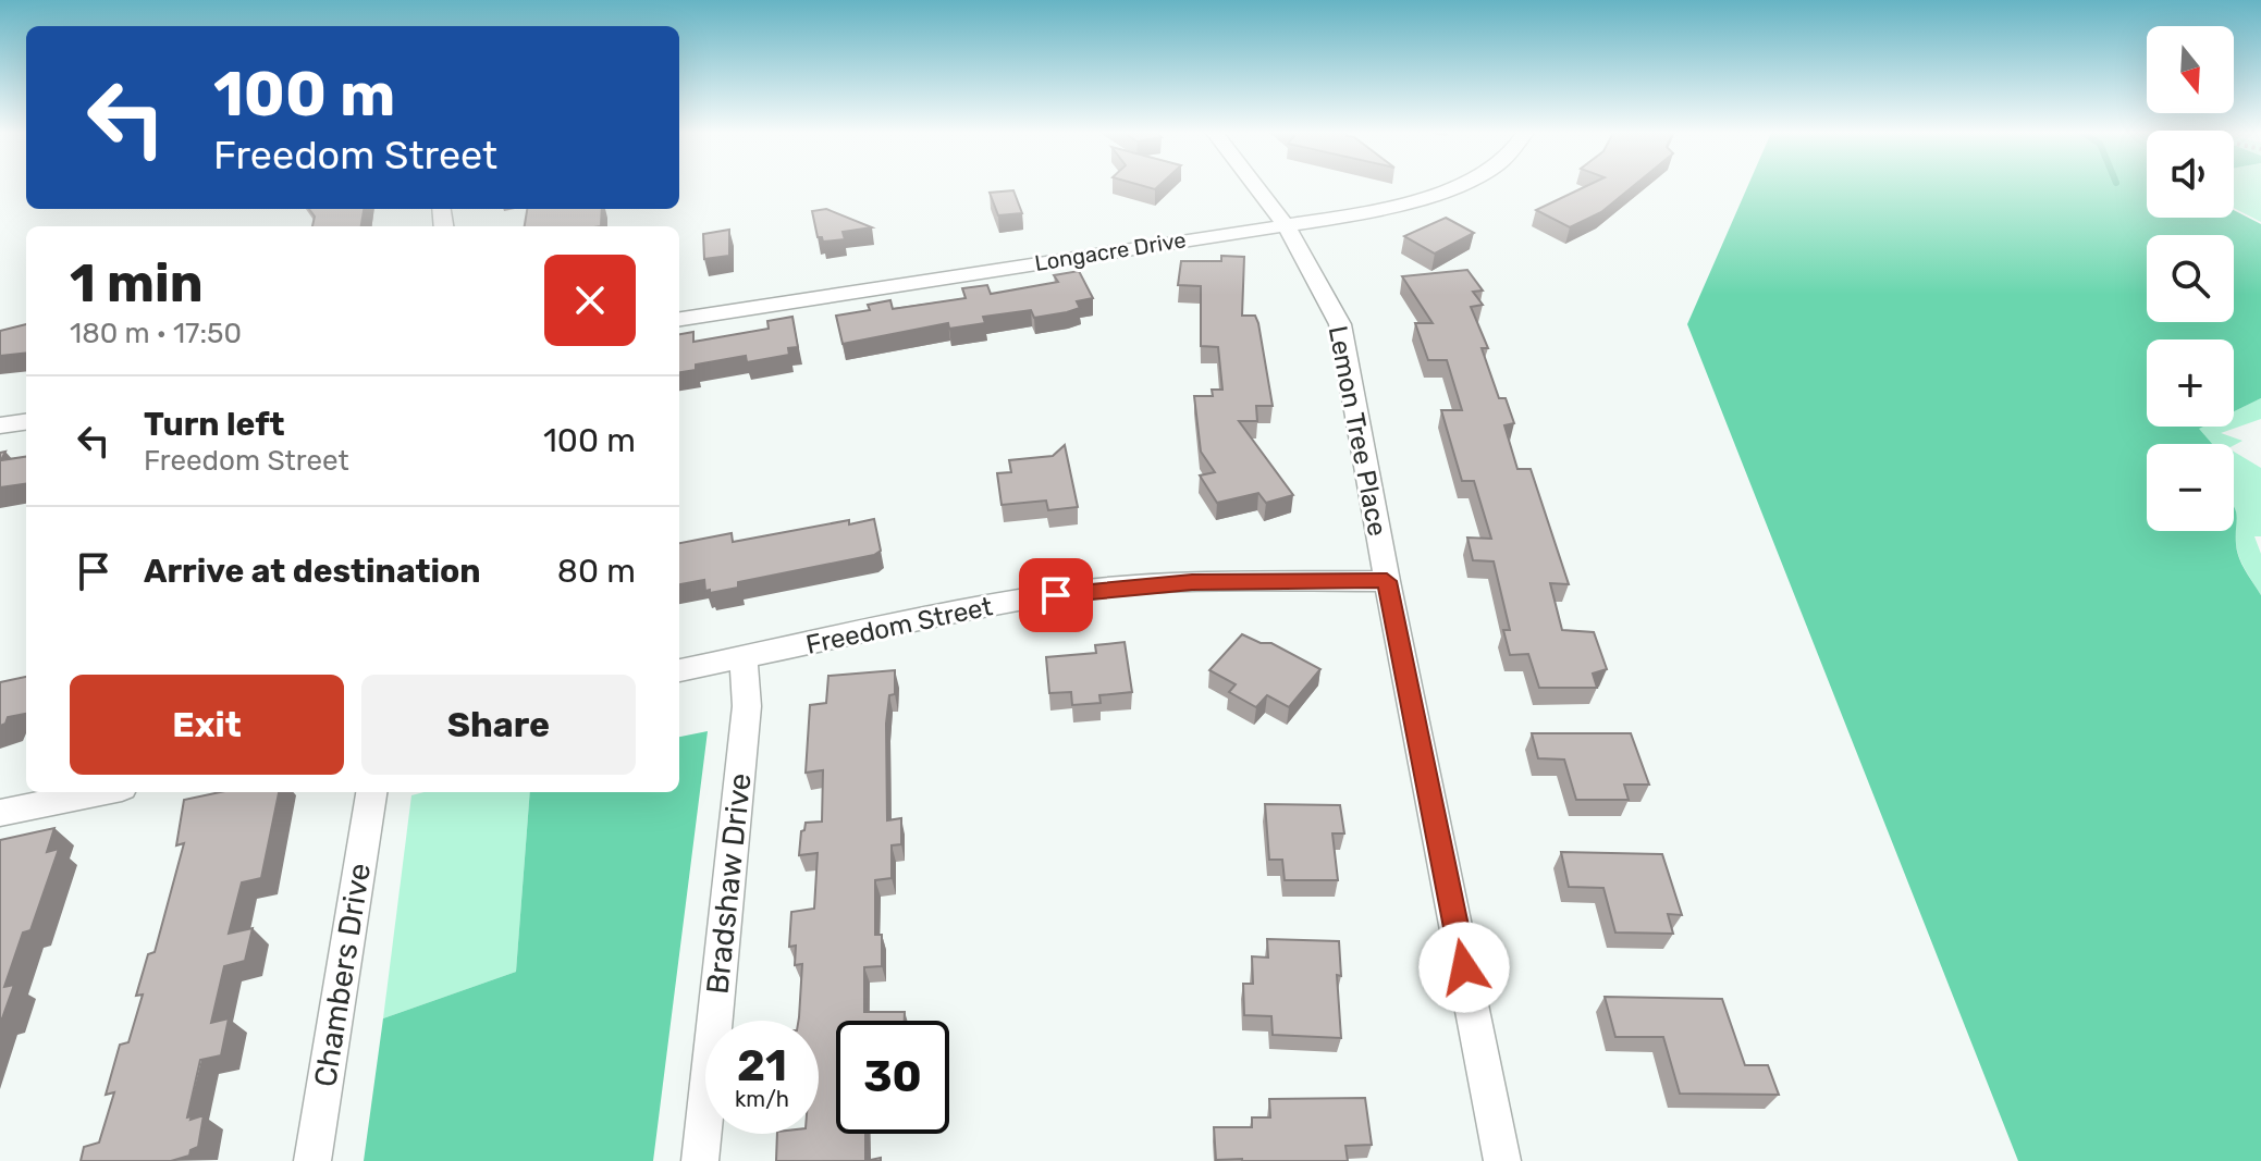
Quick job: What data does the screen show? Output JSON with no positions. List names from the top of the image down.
{
  "streets": {
    "street": [
      "Longacre Drive",
      "Lemon Tree Place",
      "Freedom Street",
      "Bradshaw Drive",
      "Chambers Drive"
    ]
  },
  "crossings": [
    ["Longacre Drive", "Lemon Tree Place"],
    ["Lemon Tree Place", "Freedom Street"],
    ["Freedom Street", "Bradshaw Drive"]
  ],
  "north": "bottom",
  "page": {
    "map_buttons": ["+", "−"],
    "turn": ["100 m", "Freedom Street"],
    "heading": ["1 min", "180 m · 17:50"],
    "list": [
      {
        "name": "Turn left",
        "note": "Freedom Street",
        "value": "100 m"
      },
      {
        "name": "Arrive at destination",
        "value": "80 m"
      }
    ],
    "buttons": ["Exit", "Share"],
    "speed": "21 km/h",
    "limit": "30"
  }
}
